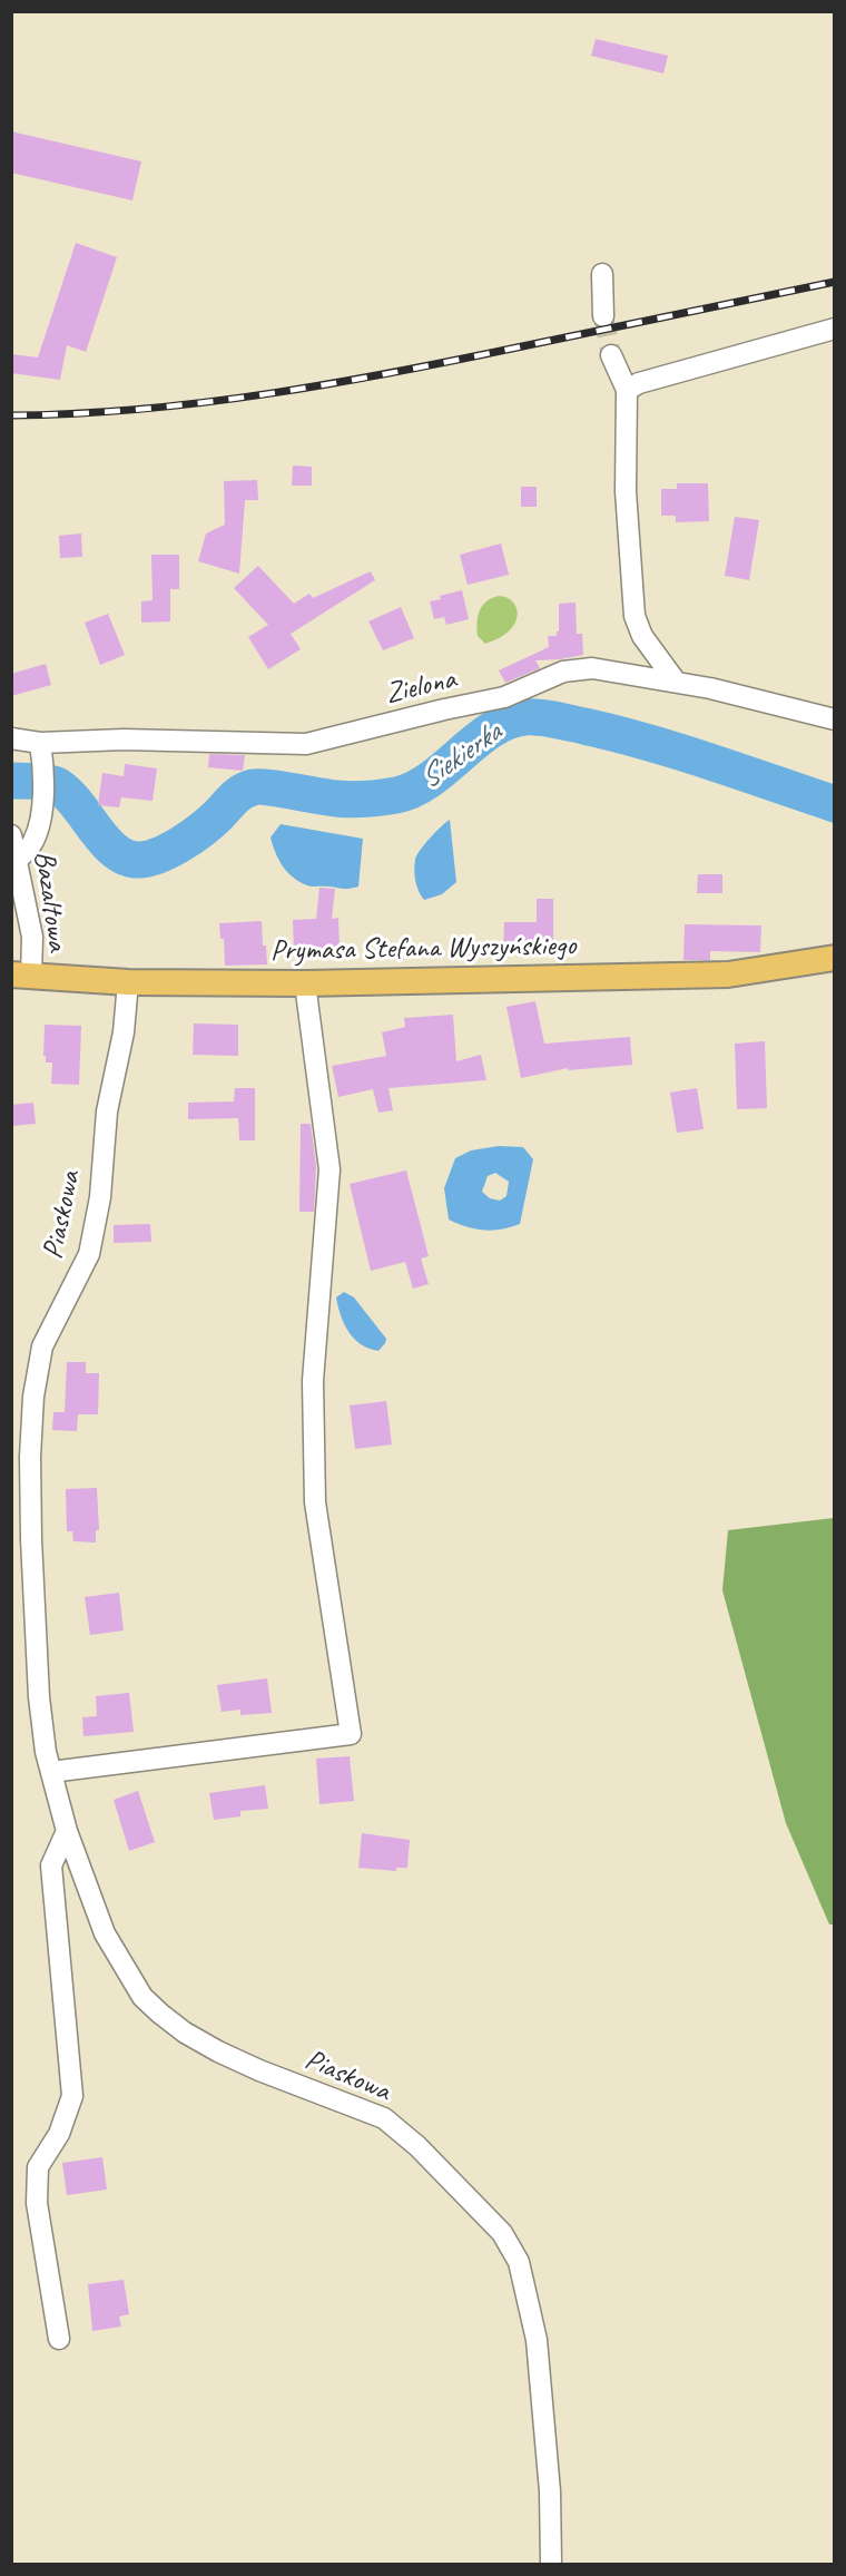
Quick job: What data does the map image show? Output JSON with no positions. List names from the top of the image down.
{
  "streets": {
    "main road": ["Prymasa Stefana Wyszyńskiego"],
    "street": ["Zielona", "Bazaltowa", "Piaskowa"]
  },
  "crossings": [
    ["Bazaltowa", "Prymasa Stefana Wyszyńskiego"],
    ["Prymasa Stefana Wyszyńskiego", "Piaskowa"]
  ],
  "water": ["Siekierka"]
}
